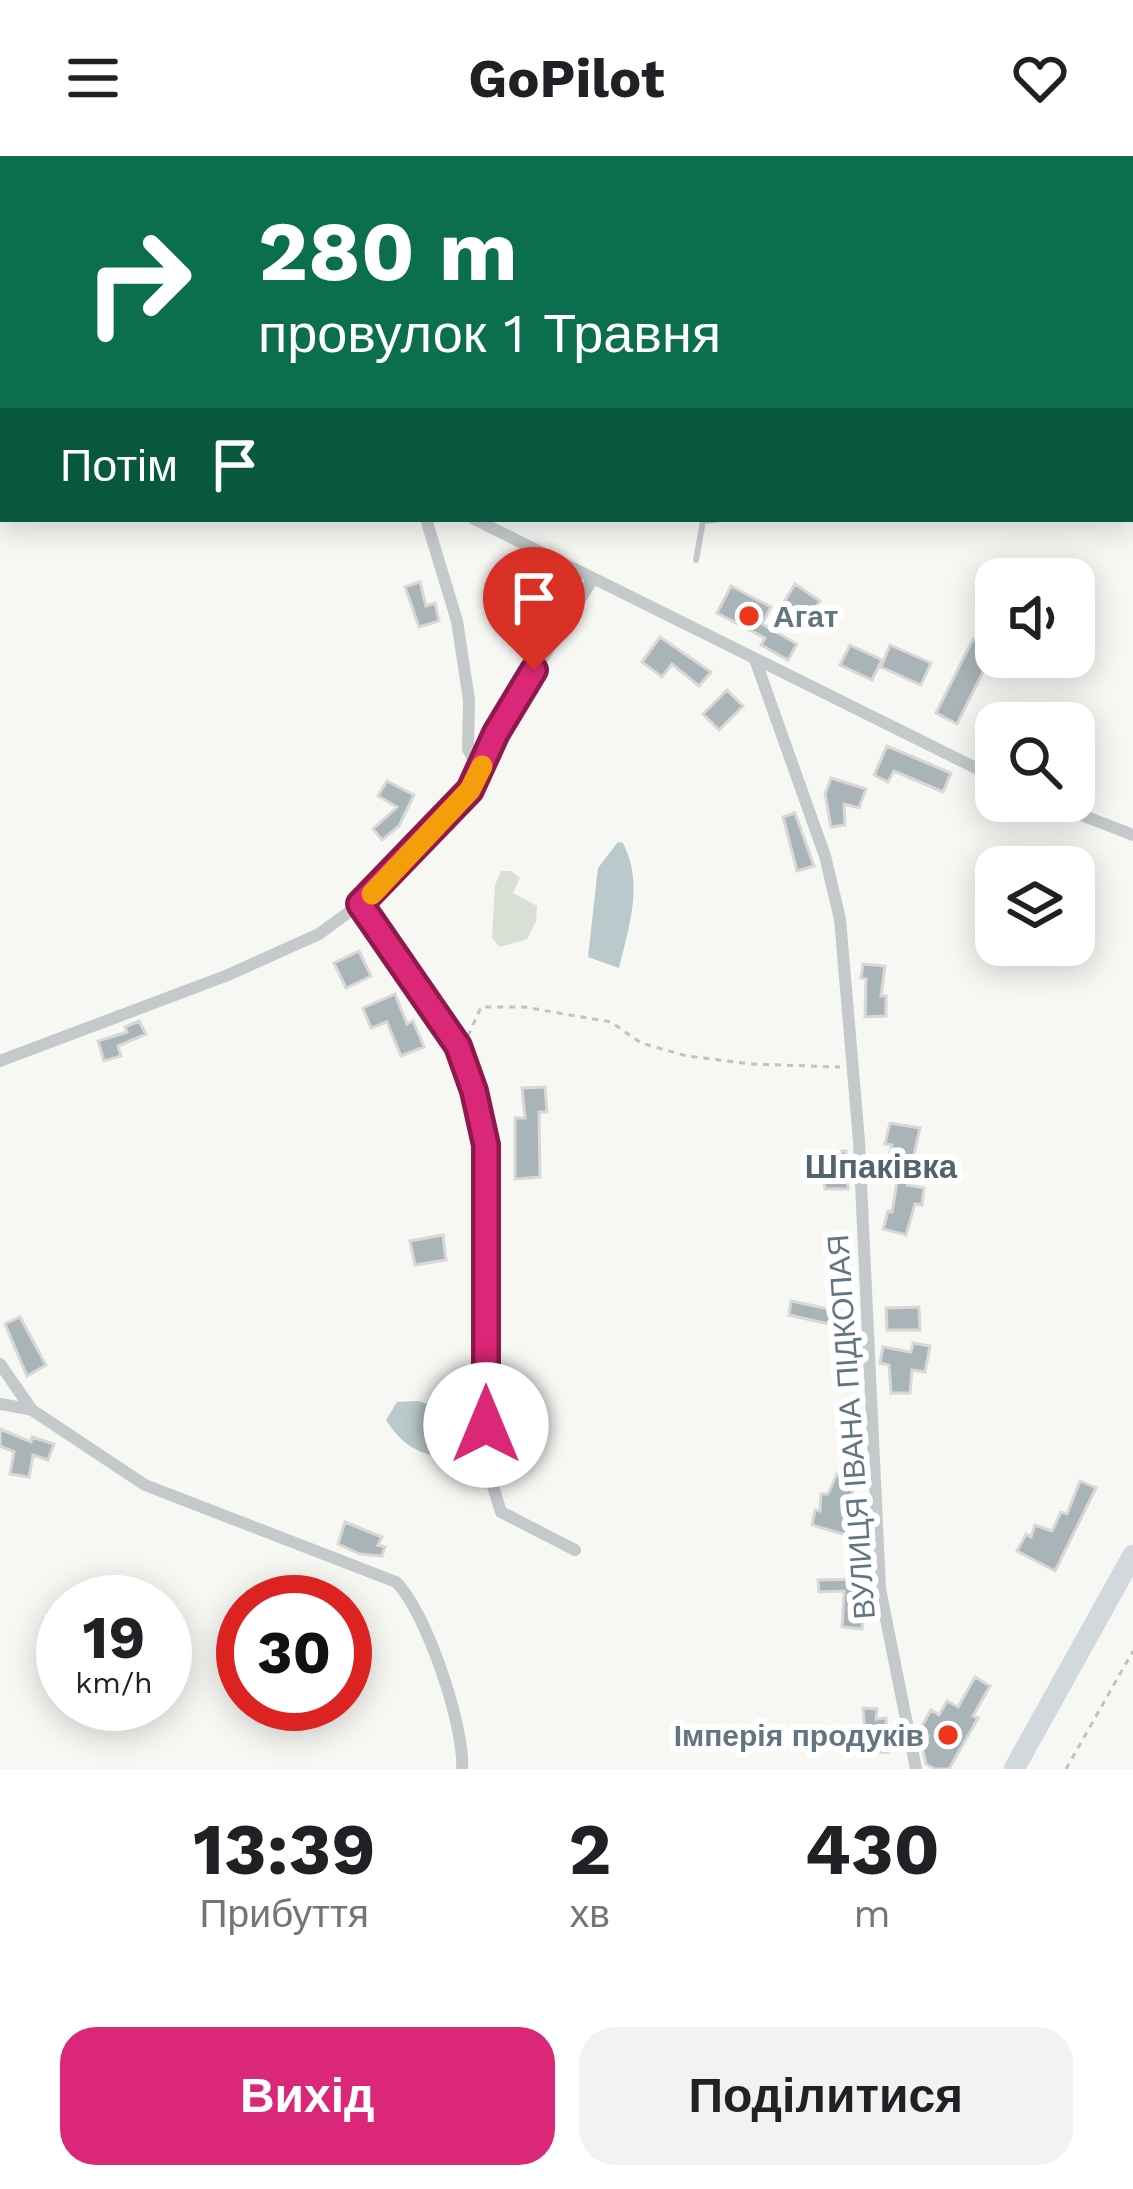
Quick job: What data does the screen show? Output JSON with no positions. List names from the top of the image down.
{
  "streets": {
    "street": ["ВУЛИЦЯ ІВАНА ПІДКОПАЯ"]
  },
  "districts": ["Шпаківка"],
  "places": ["Агат", "Імперія продуків"],
  "page": {
    "header": "GoPilot",
    "turn": ["280 m", "провулок 1 Травня"],
    "then": "Потім",
    "speed": "19 km/h",
    "limit": "30",
    "eta": [
      "13:39",
      "Прибуття",
      "2",
      "хв",
      "430",
      "m"
    ],
    "buttons": ["Вихід", "Поділитися"]
  }
}
